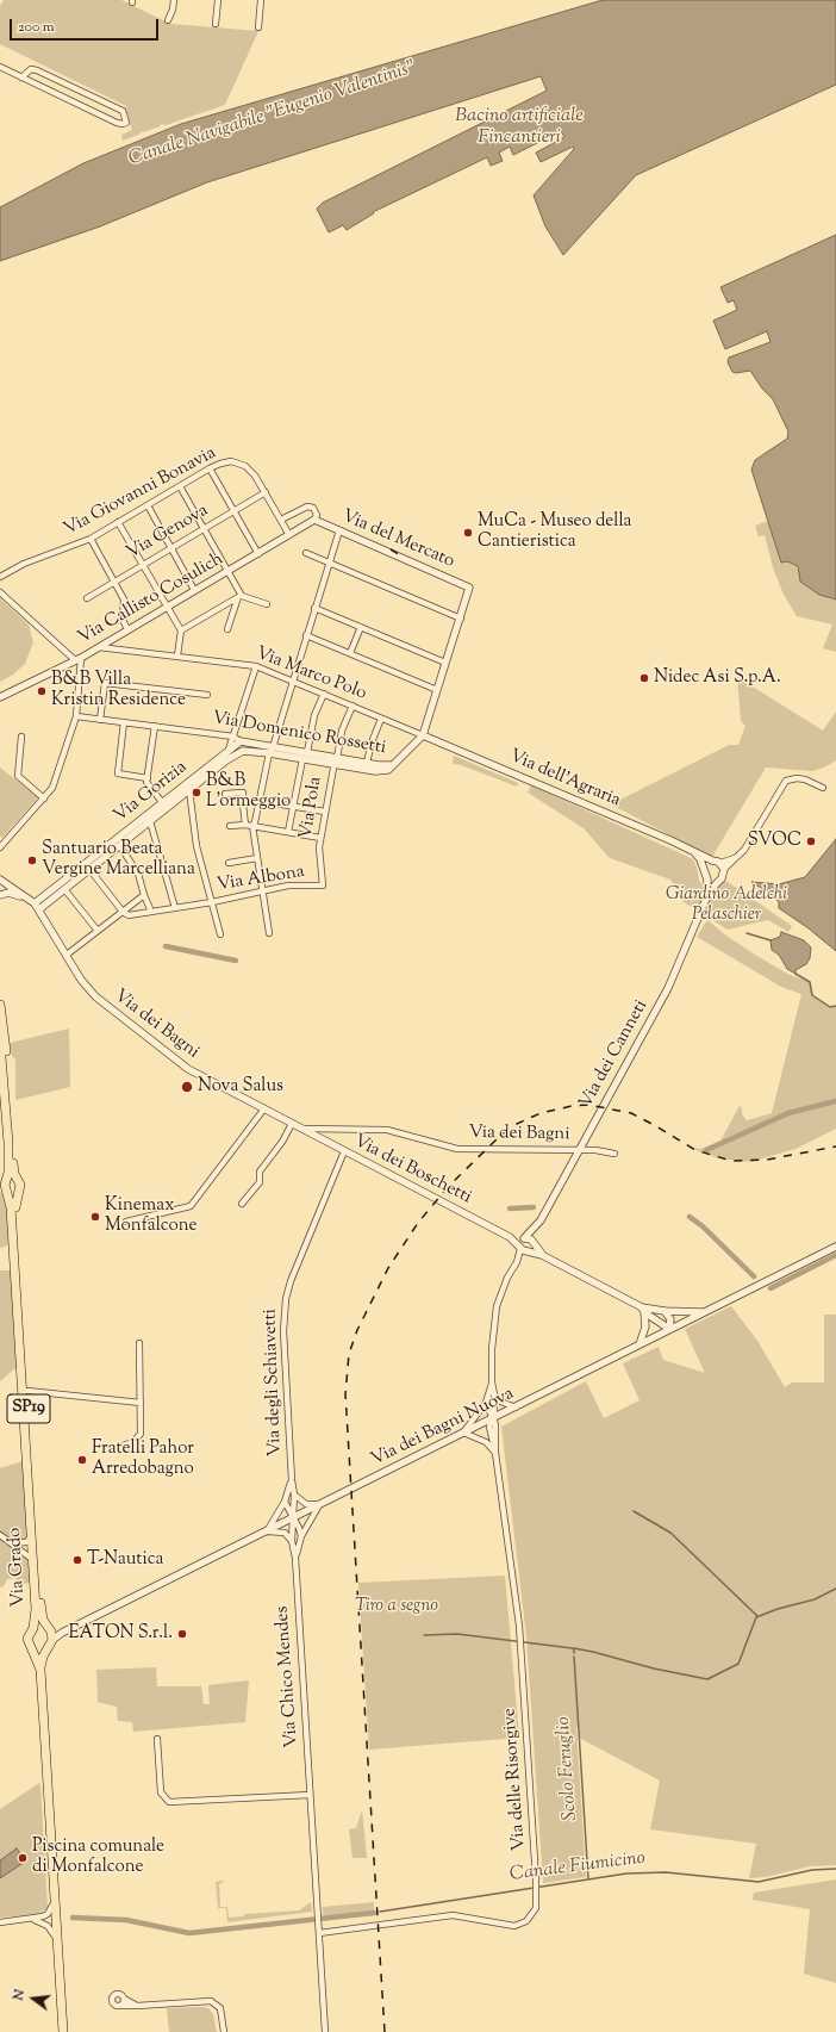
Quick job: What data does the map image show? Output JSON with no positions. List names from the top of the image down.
{
  "streets": {
    "main road": ["SP19", "Via Grado"],
    "street": [
      "Via Giovanni Bonavia",
      "Via Genova",
      "Via del Mercato",
      "Via Callisto Cosulich",
      "Via Marco Polo",
      "Via Domenico Rossetti",
      "Via dell'Agraria",
      "Via Gorizia",
      "Via Pola",
      "Via Albona",
      "Via dei Bagni",
      "Via dei Canneti",
      "Via dei Boschetti",
      "Via degli Schiavetti",
      "Via dei Bagni Nuova",
      "Via Chico Mendes",
      "Via delle Risorgive"
    ]
  },
  "crossings": [
    ["Via Giovanni Bonavia", "Via Genova"],
    ["Via Giovanni Bonavia", "Via Callisto Cosulich"],
    ["Via del Mercato", "Via Callisto Cosulich"],
    ["Via Callisto Cosulich", "Via Marco Polo"],
    ["Via Marco Polo", "Via dell'Agraria"],
    ["Via Marco Polo", "Via Pola"],
    ["Via Domenico Rossetti", "Via Gorizia"],
    ["Via Domenico Rossetti", "Via Pola"],
    ["Via dell'Agraria", "Via dei Canneti"],
    ["Via Gorizia", "Via dei Bagni"],
    ["Via Pola", "Via Albona"],
    ["Via dei Bagni", "Via dei Canneti"],
    ["Via dei Bagni", "Via dei Boschetti"],
    ["Via dei Canneti", "Via dei Boschetti"],
    ["Via dei Canneti", "Via dei Bagni Nuova"],
    ["Via dei Canneti", "Via delle Risorgive"],
    ["Via dei Boschetti", "Via degli Schiavetti"],
    ["Via dei Boschetti", "Via dei Bagni Nuova"],
    ["Via degli Schiavetti", "Via dei Bagni Nuova"],
    ["Via degli Schiavetti", "Via Chico Mendes"],
    ["Via dei Bagni Nuova", "Via Grado"],
    ["Via dei Bagni Nuova", "Via Chico Mendes"],
    ["Via dei Bagni Nuova", "Via delle Risorgive"],
    ["Via Chico Mendes", "Via delle Risorgive"]
  ],
  "water": [
    "Canale Navigabile \"Eugenio Valentinis\"",
    "Bacino artificiale Fincantieri",
    "Scolo Feruglio",
    "Canale Fiumicino"
  ],
  "parks": ["Giardino Adelchi Pelaschier", "Tiro a segno"],
  "places": [
    "MuCa - Museo della Cantieristica",
    "Nidec Asi S.p.A.",
    "B&B Villa Kristin Residence",
    "B&B L’ormeggio",
    "SVOC",
    "Santuario Beata Vergine Marcelliana",
    "Nova Salus",
    "Kinemax Monfalcone",
    "Fratelli Pahor Arredobagno",
    "T-Nautica",
    "EATON S.r.l.",
    "Piscina comunale di Monfalcone"
  ],
  "scale_bar": "200 m",
  "north": "left"
}
